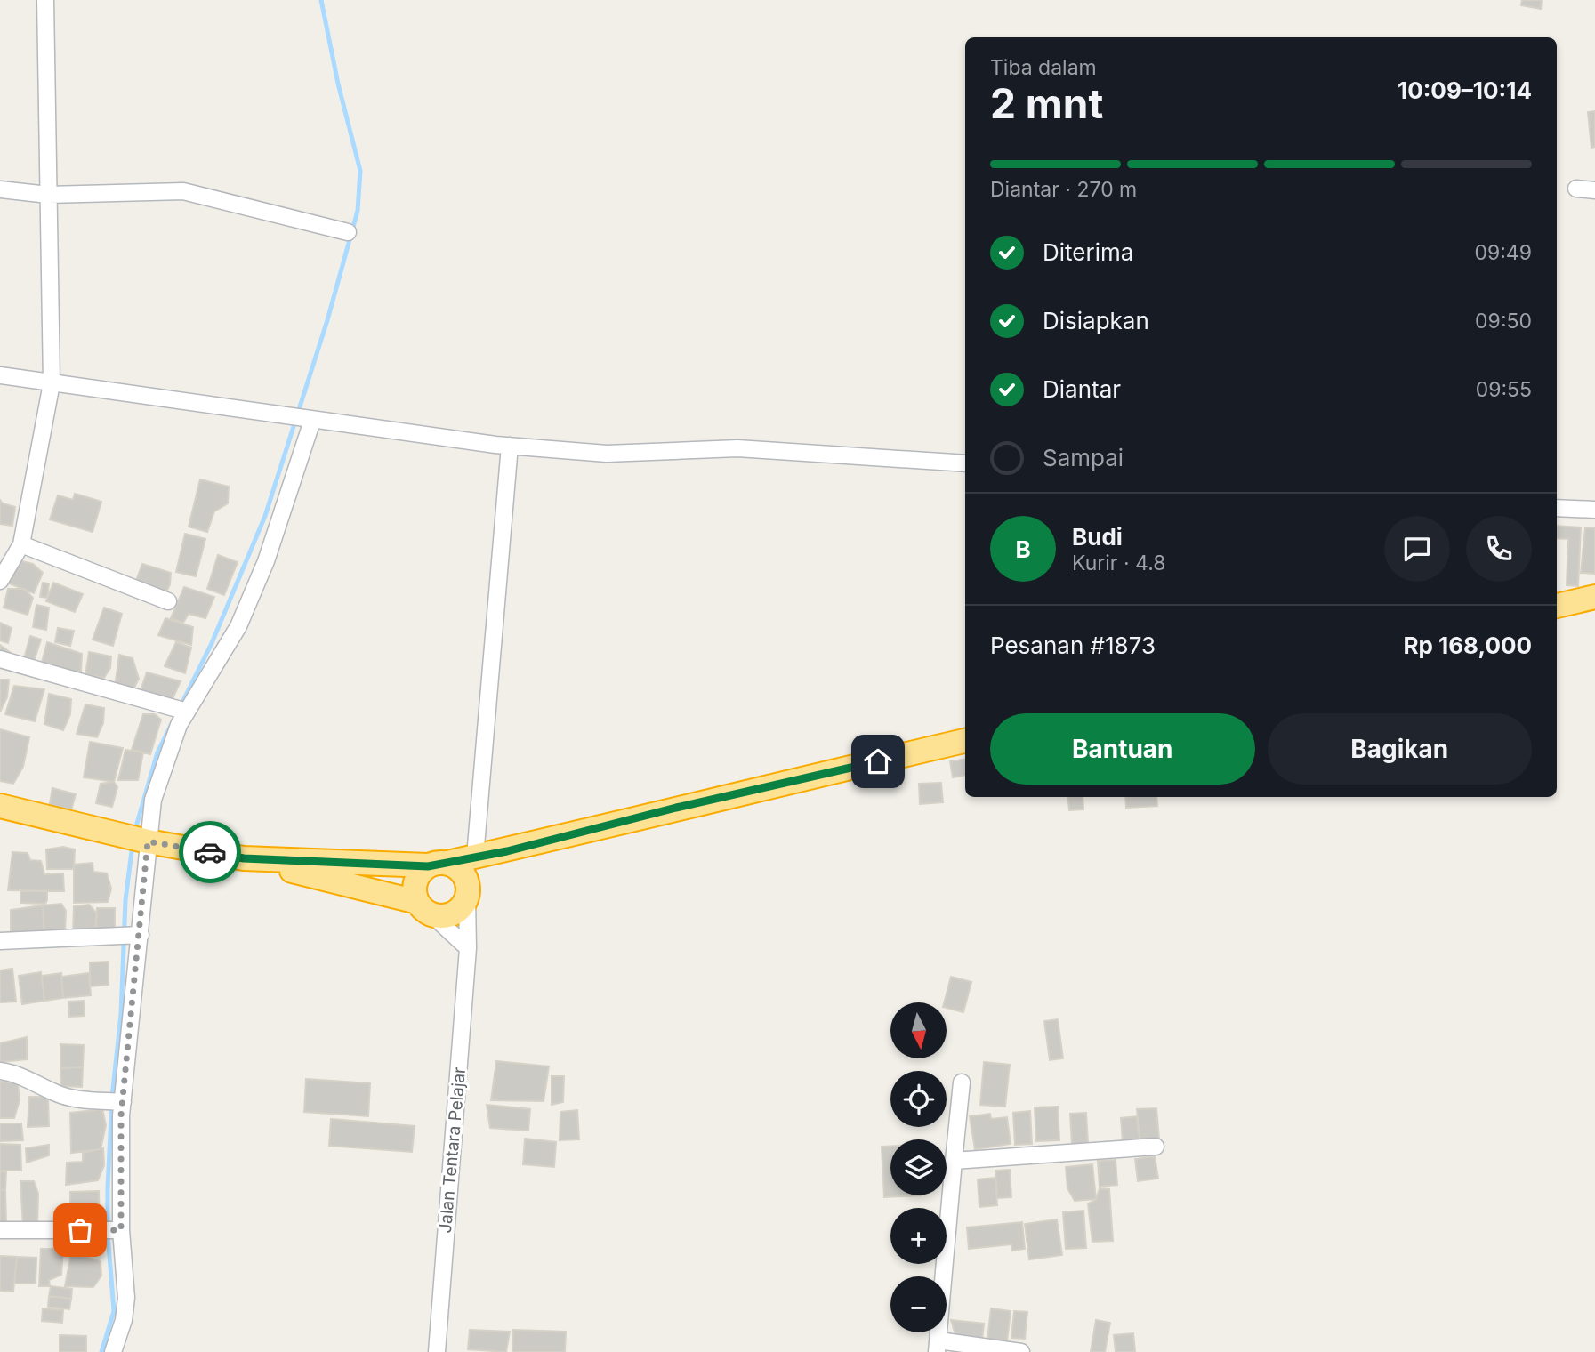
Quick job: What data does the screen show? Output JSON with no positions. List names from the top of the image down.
{
  "streets": {
    "street": ["Jalan Tentara Pelajar"]
  },
  "north": "bottom",
  "page": {
    "heading": ["2 mnt", "Tiba dalam", "10:09–10:14"],
    "panel": [
      "Budi",
      "Kurir · 4.8",
      "Pesanan #1873",
      "Rp 168,000"
    ],
    "bar": "Diantar · 270 m",
    "list": [
      ["Diterima", "09:49"],
      ["Disiapkan", "09:50"],
      ["Diantar", "09:55"],
      "Sampai"
    ],
    "round": "B",
    "buttons": ["Bantuan", "Bagikan"],
    "map_buttons": ["+", "−"]
  }
}
